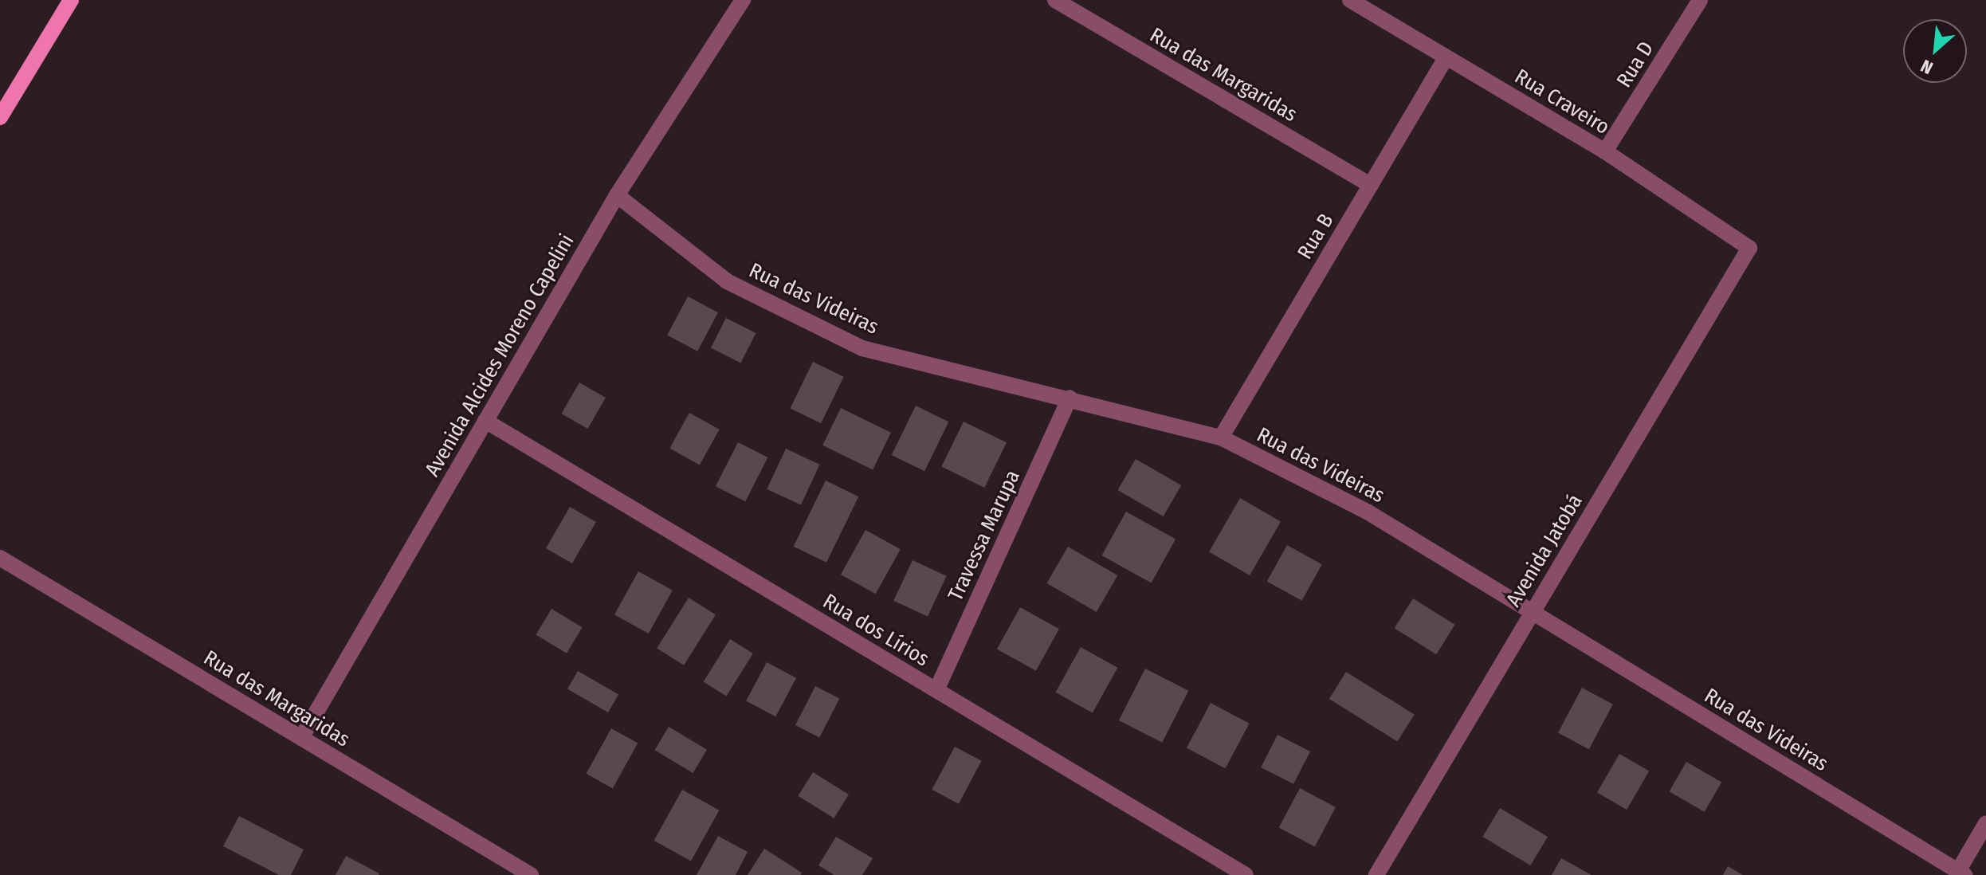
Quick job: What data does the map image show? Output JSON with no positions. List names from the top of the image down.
{
  "streets": {
    "street": [
      "Rua D",
      "Rua das Margaridas",
      "Rua Craveiro",
      "Rua B",
      "Rua das Videiras",
      "Avenida Alcides Moreno Capelini",
      "Travessa Marupa",
      "Avenida Jatobá",
      "Rua dos Lírios"
    ]
  },
  "crossings": [
    ["Rua D", "Rua Craveiro"],
    ["Rua das Margaridas", "Rua B"],
    ["Rua das Margaridas", "Avenida Alcides Moreno Capelini"],
    ["Rua Craveiro", "Rua B"],
    ["Rua Craveiro", "Avenida Jatobá"],
    ["Rua B", "Rua das Videiras"],
    ["Rua das Videiras", "Avenida Alcides Moreno Capelini"],
    ["Rua das Videiras", "Travessa Marupa"],
    ["Rua das Videiras", "Avenida Jatobá"],
    ["Avenida Alcides Moreno Capelini", "Rua dos Lírios"],
    ["Travessa Marupa", "Rua dos Lírios"]
  ],
  "north": "bottom left"
}
